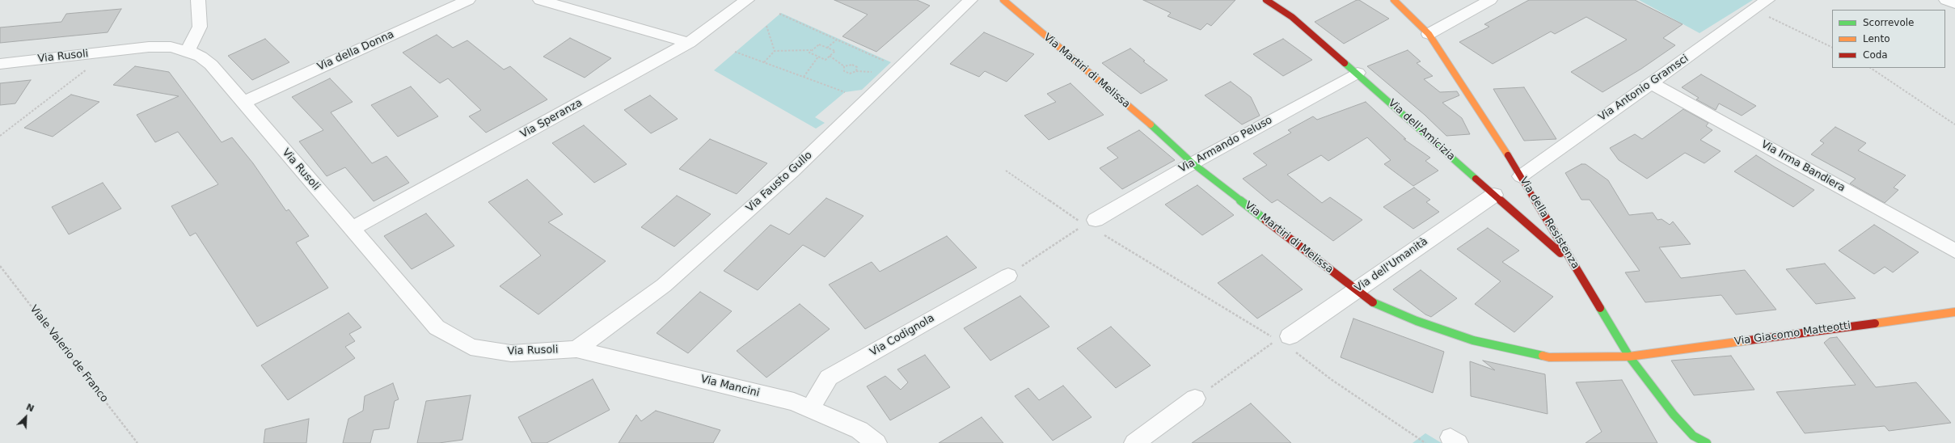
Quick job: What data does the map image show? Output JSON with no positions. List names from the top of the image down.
{
  "streets": {
    "street": [
      "Via della Donna",
      "Via Rusoli",
      "Via Martiri di Melissa",
      "Via Antonio Gramsci",
      "Via Speranza",
      "Via dell'Amicizia",
      "Via Armando Peluso",
      "Via Irma Bandiera",
      "Via Fausto Gullo",
      "Via della Resistenza",
      "Via dell'Umanità",
      "Via Giacomo Matteotti",
      "Via Codignola",
      "Via Mancini"
    ],
    "path": ["Viale Valerio de Franco"]
  },
  "crossings": [
    ["Via della Donna", "Via Rusoli"],
    ["Via Rusoli", "Via Speranza"],
    ["Via Rusoli", "Via Fausto Gullo"],
    ["Via Rusoli", "Via Mancini"],
    ["Via Martiri di Melissa", "Via Armando Peluso"],
    ["Via Martiri di Melissa", "Via della Resistenza"],
    ["Via Martiri di Melissa", "Via dell'Umanità"],
    ["Via Martiri di Melissa", "Via Giacomo Matteotti"],
    ["Via Antonio Gramsci", "Via Irma Bandiera"],
    ["Via Antonio Gramsci", "Via della Resistenza"],
    ["Via dell'Amicizia", "Via Armando Peluso"],
    ["Via dell'Amicizia", "Via della Resistenza"],
    ["Via dell'Amicizia", "Via dell'Umanità"],
    ["Via Fausto Gullo", "Via Mancini"],
    ["Via della Resistenza", "Via Giacomo Matteotti"],
    ["Via Codignola", "Via Mancini"]
  ],
  "legend": ["Scorrevole", "Lento", "Coda"],
  "north": "top right"
}
